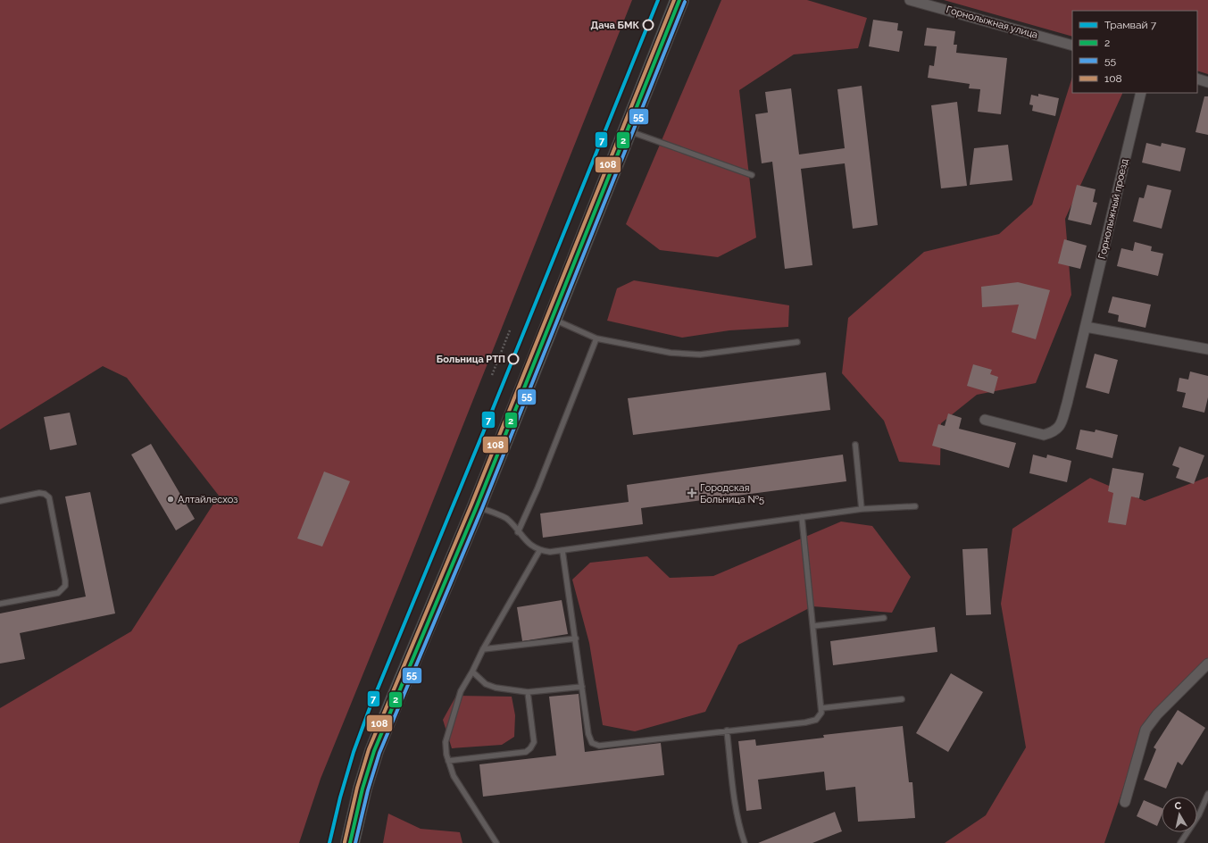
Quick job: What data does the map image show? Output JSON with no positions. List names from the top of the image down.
{
  "streets": {
    "street": ["Горнолыжная улица", "Горнолыжный проезд"]
  },
  "places": {
    "other": ["Дача БМК", "Больница РТП", "Алтайлесхоз"],
    "health": ["Городская Больница №5"]
  },
  "lines": [
    "tram line 7",
    "transit line 2",
    "transit line 108",
    "transit line 55"
  ],
  "legend": [
    "Трамвай 7",
    "2",
    "55",
    "108"
  ],
  "north": "top"
}
